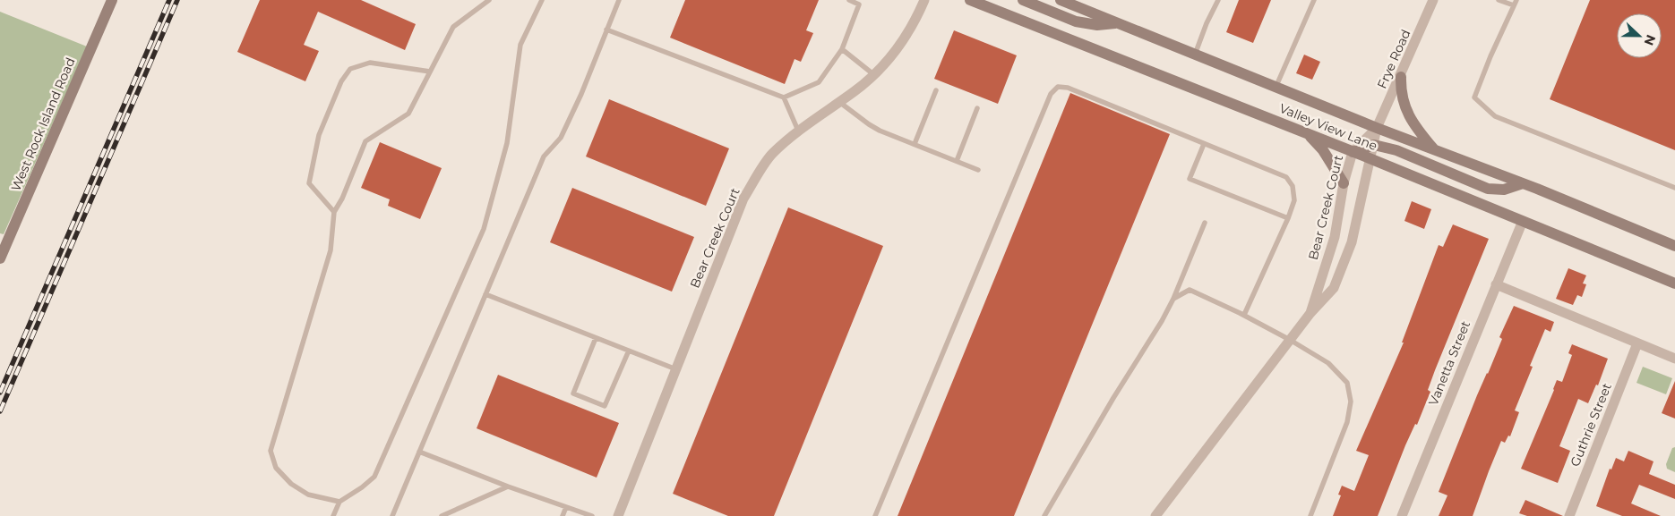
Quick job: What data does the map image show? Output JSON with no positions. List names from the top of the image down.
{
  "streets": {
    "main road": ["West Rock Island Road", "Valley View Lane"],
    "street": [
      "Frye Road",
      "Bear Creek Court",
      "Vanetta Street",
      "Guthrie Street"
    ]
  },
  "crossings": [
    ["Frye Road", "Valley View Lane"],
    ["Frye Road", "Bear Creek Court"],
    ["Valley View Lane", "Bear Creek Court"],
    ["Valley View Lane", "Vanetta Street"]
  ],
  "north": "right"
}
